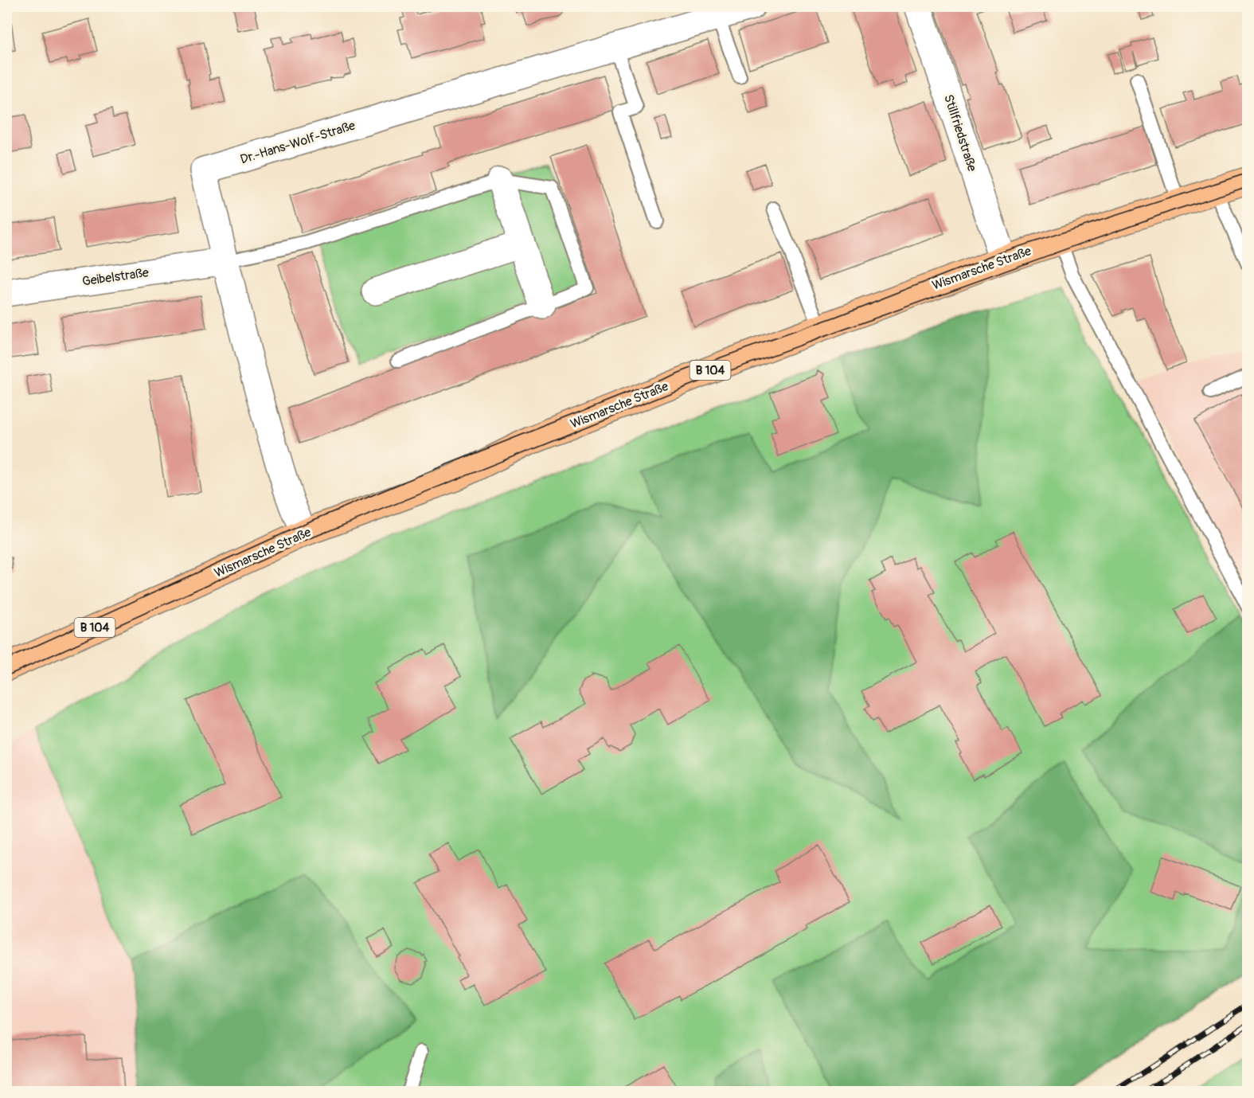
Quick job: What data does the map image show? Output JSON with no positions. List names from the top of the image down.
{
  "streets": {
    "main road": ["Wismarsche Straße", "B 104"],
    "street": ["Stillfriedstraße", "Dr.-Hans-Wolf-Straße", "Geibelstraße"]
  },
  "crossings": [
    ["Stillfriedstraße", "Wismarsche Straße"],
    ["Dr.-Hans-Wolf-Straße", "Wismarsche Straße"],
    ["Dr.-Hans-Wolf-Straße", "Geibelstraße"]
  ]
}
